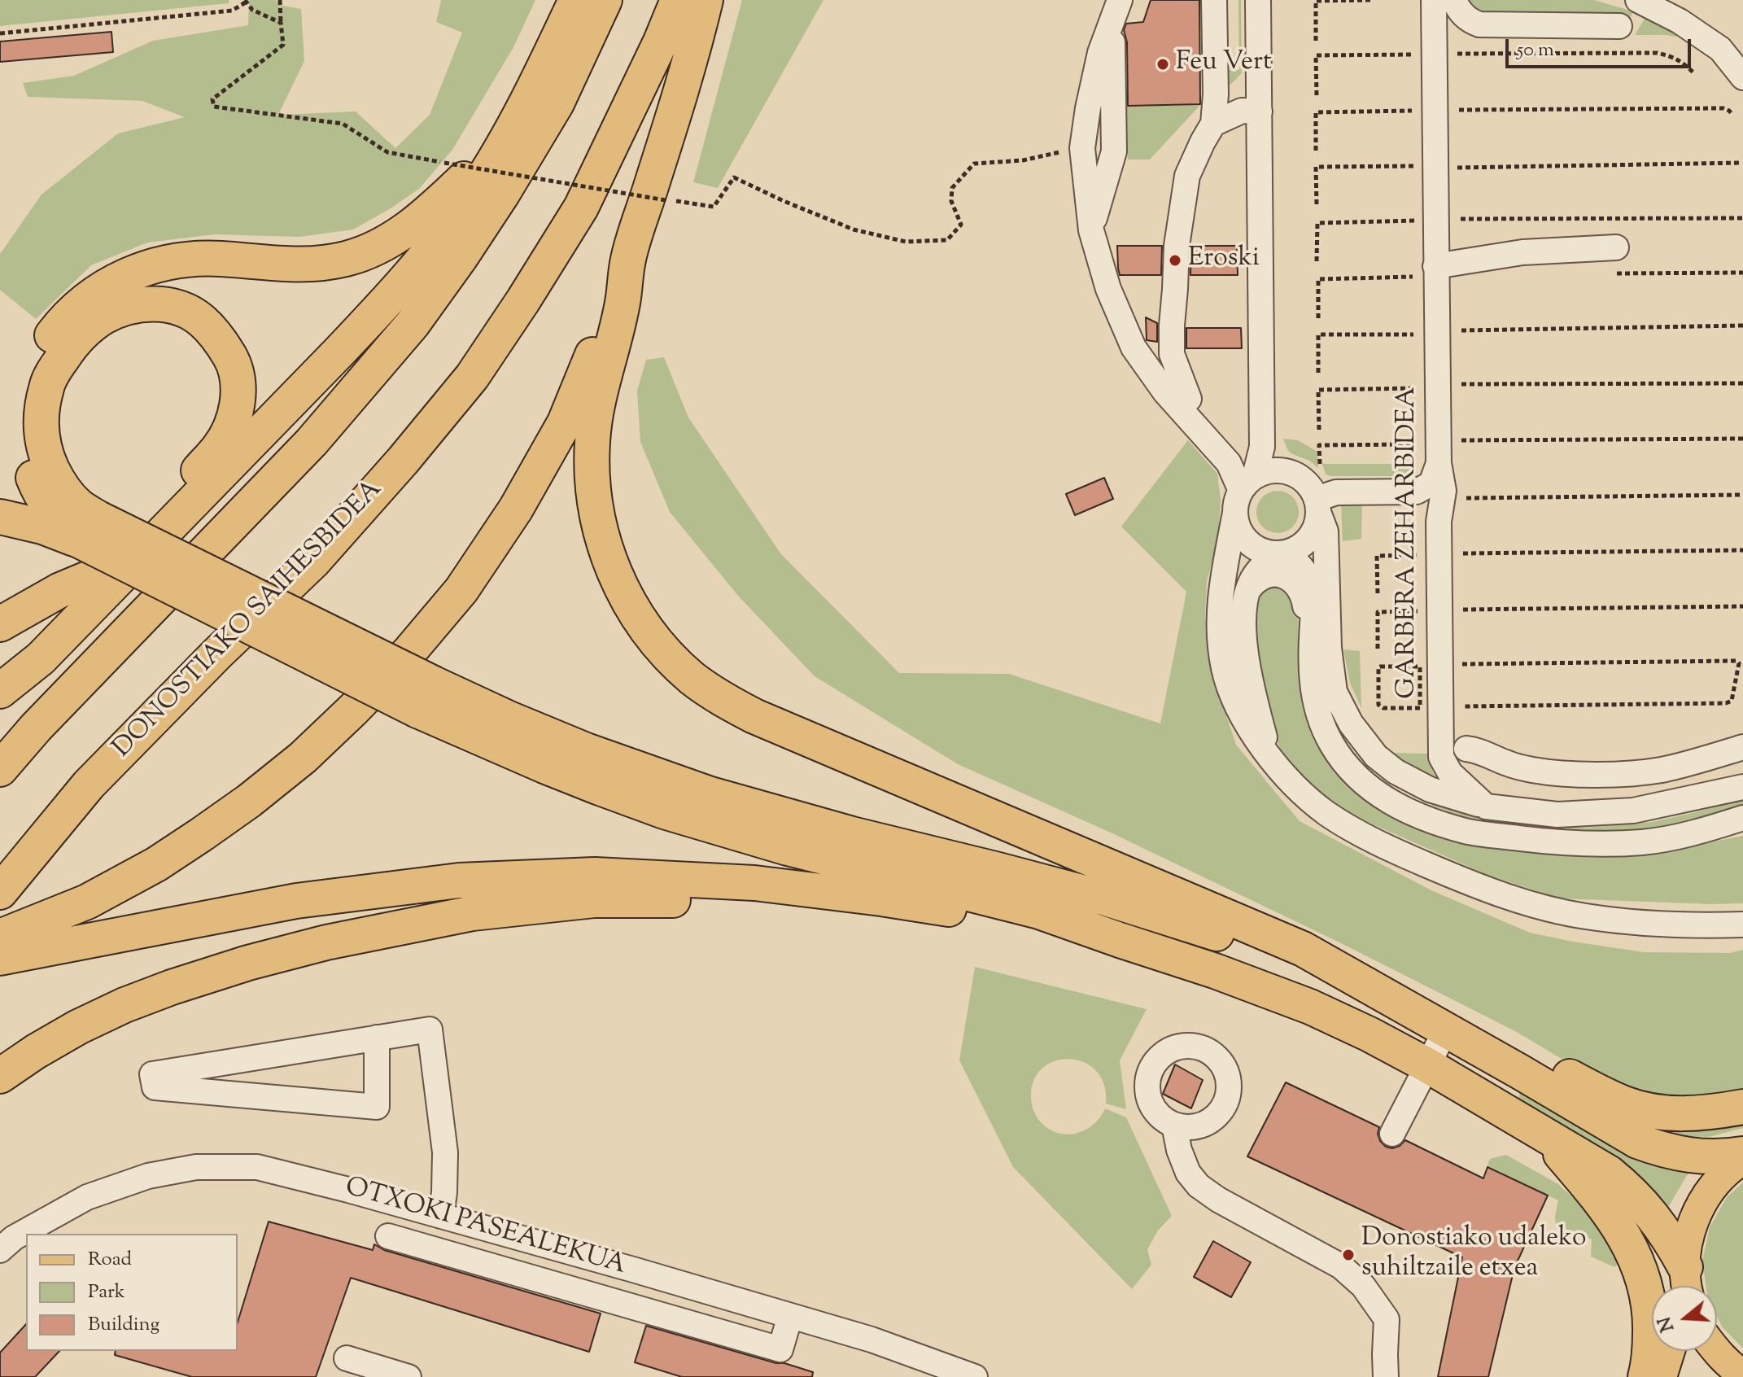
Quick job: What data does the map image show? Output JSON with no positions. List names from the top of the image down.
{
  "streets": {
    "highway": ["DONOSTIAKO SAIHESBIDEA"],
    "street": ["GARBERA ZEHARBIDEA", "OTXOKI PASEALEKUA"]
  },
  "places": ["Feu Vert", "Eroski", "Donostiako udaleko suhiltzaile etxea"],
  "legend": ["Road", "Park", "Building"],
  "scale_bar": "50 m",
  "north": "left"
}
